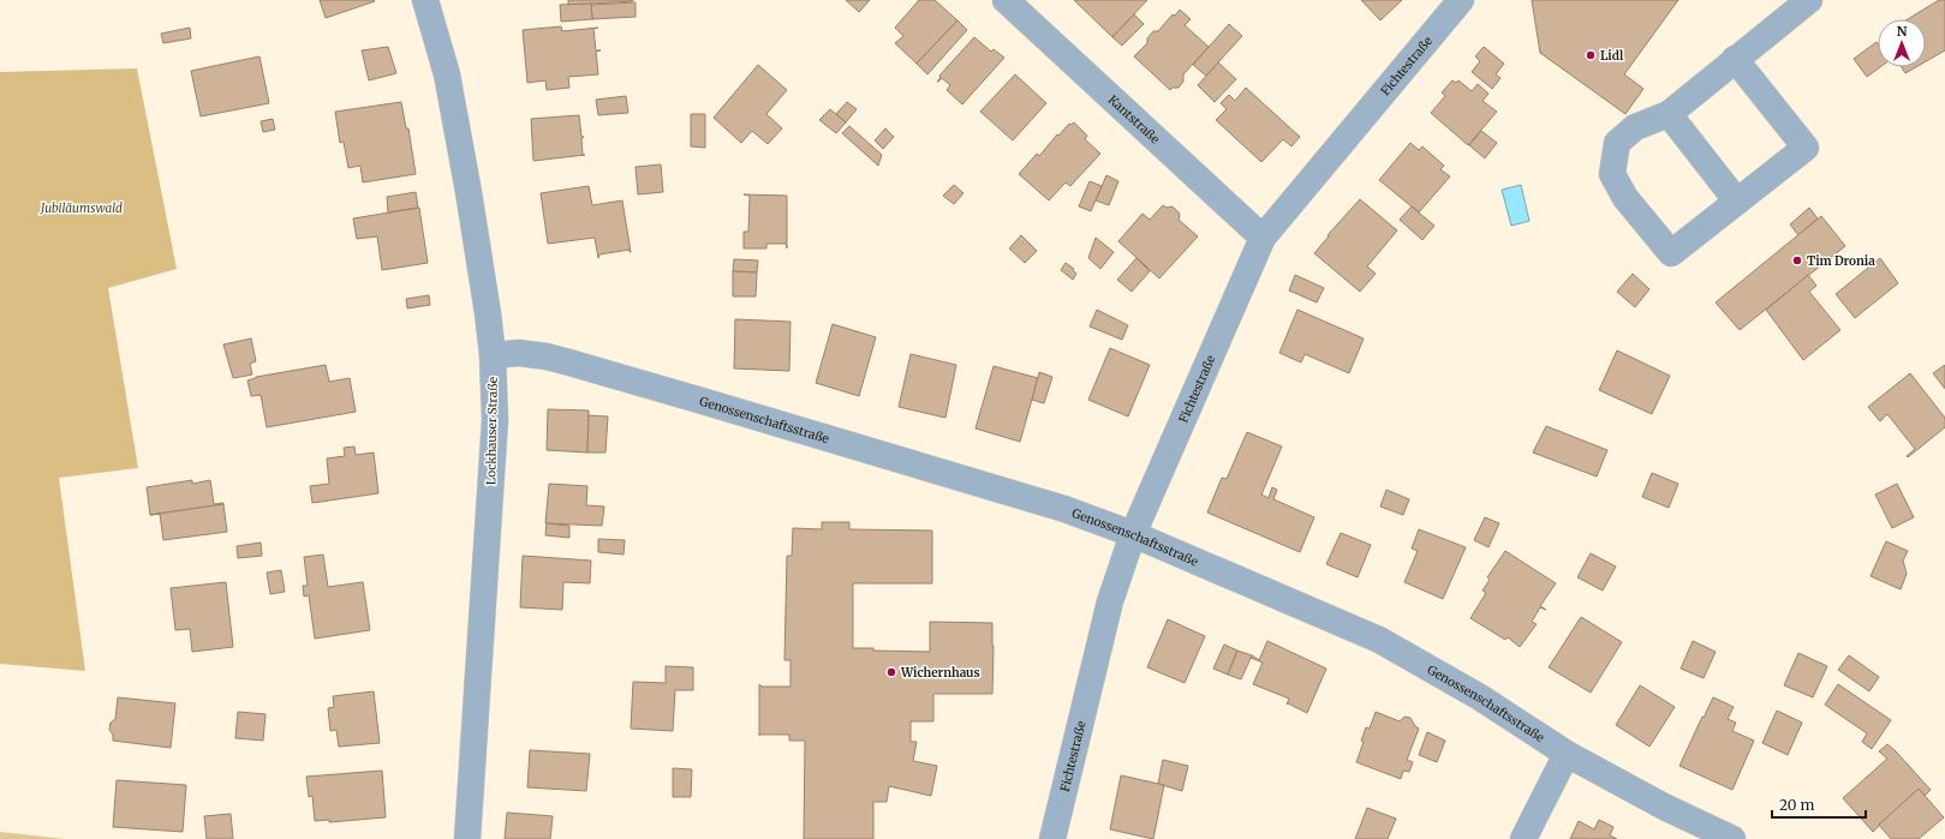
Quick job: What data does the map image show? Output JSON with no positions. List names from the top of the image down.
{
  "streets": {
    "street": [
      "Fichtestraße",
      "Kantstraße",
      "Genossenschaftsstraße",
      "Lockhauser Straße"
    ]
  },
  "crossings": [
    ["Fichtestraße", "Kantstraße"],
    ["Fichtestraße", "Genossenschaftsstraße"],
    ["Genossenschaftsstraße", "Lockhauser Straße"]
  ],
  "parks": ["Jubiläumswald"],
  "places": ["Lidl", "Tim Dronia", "Wichernhaus"],
  "scale_bar": "20 m",
  "north": "top"
}
